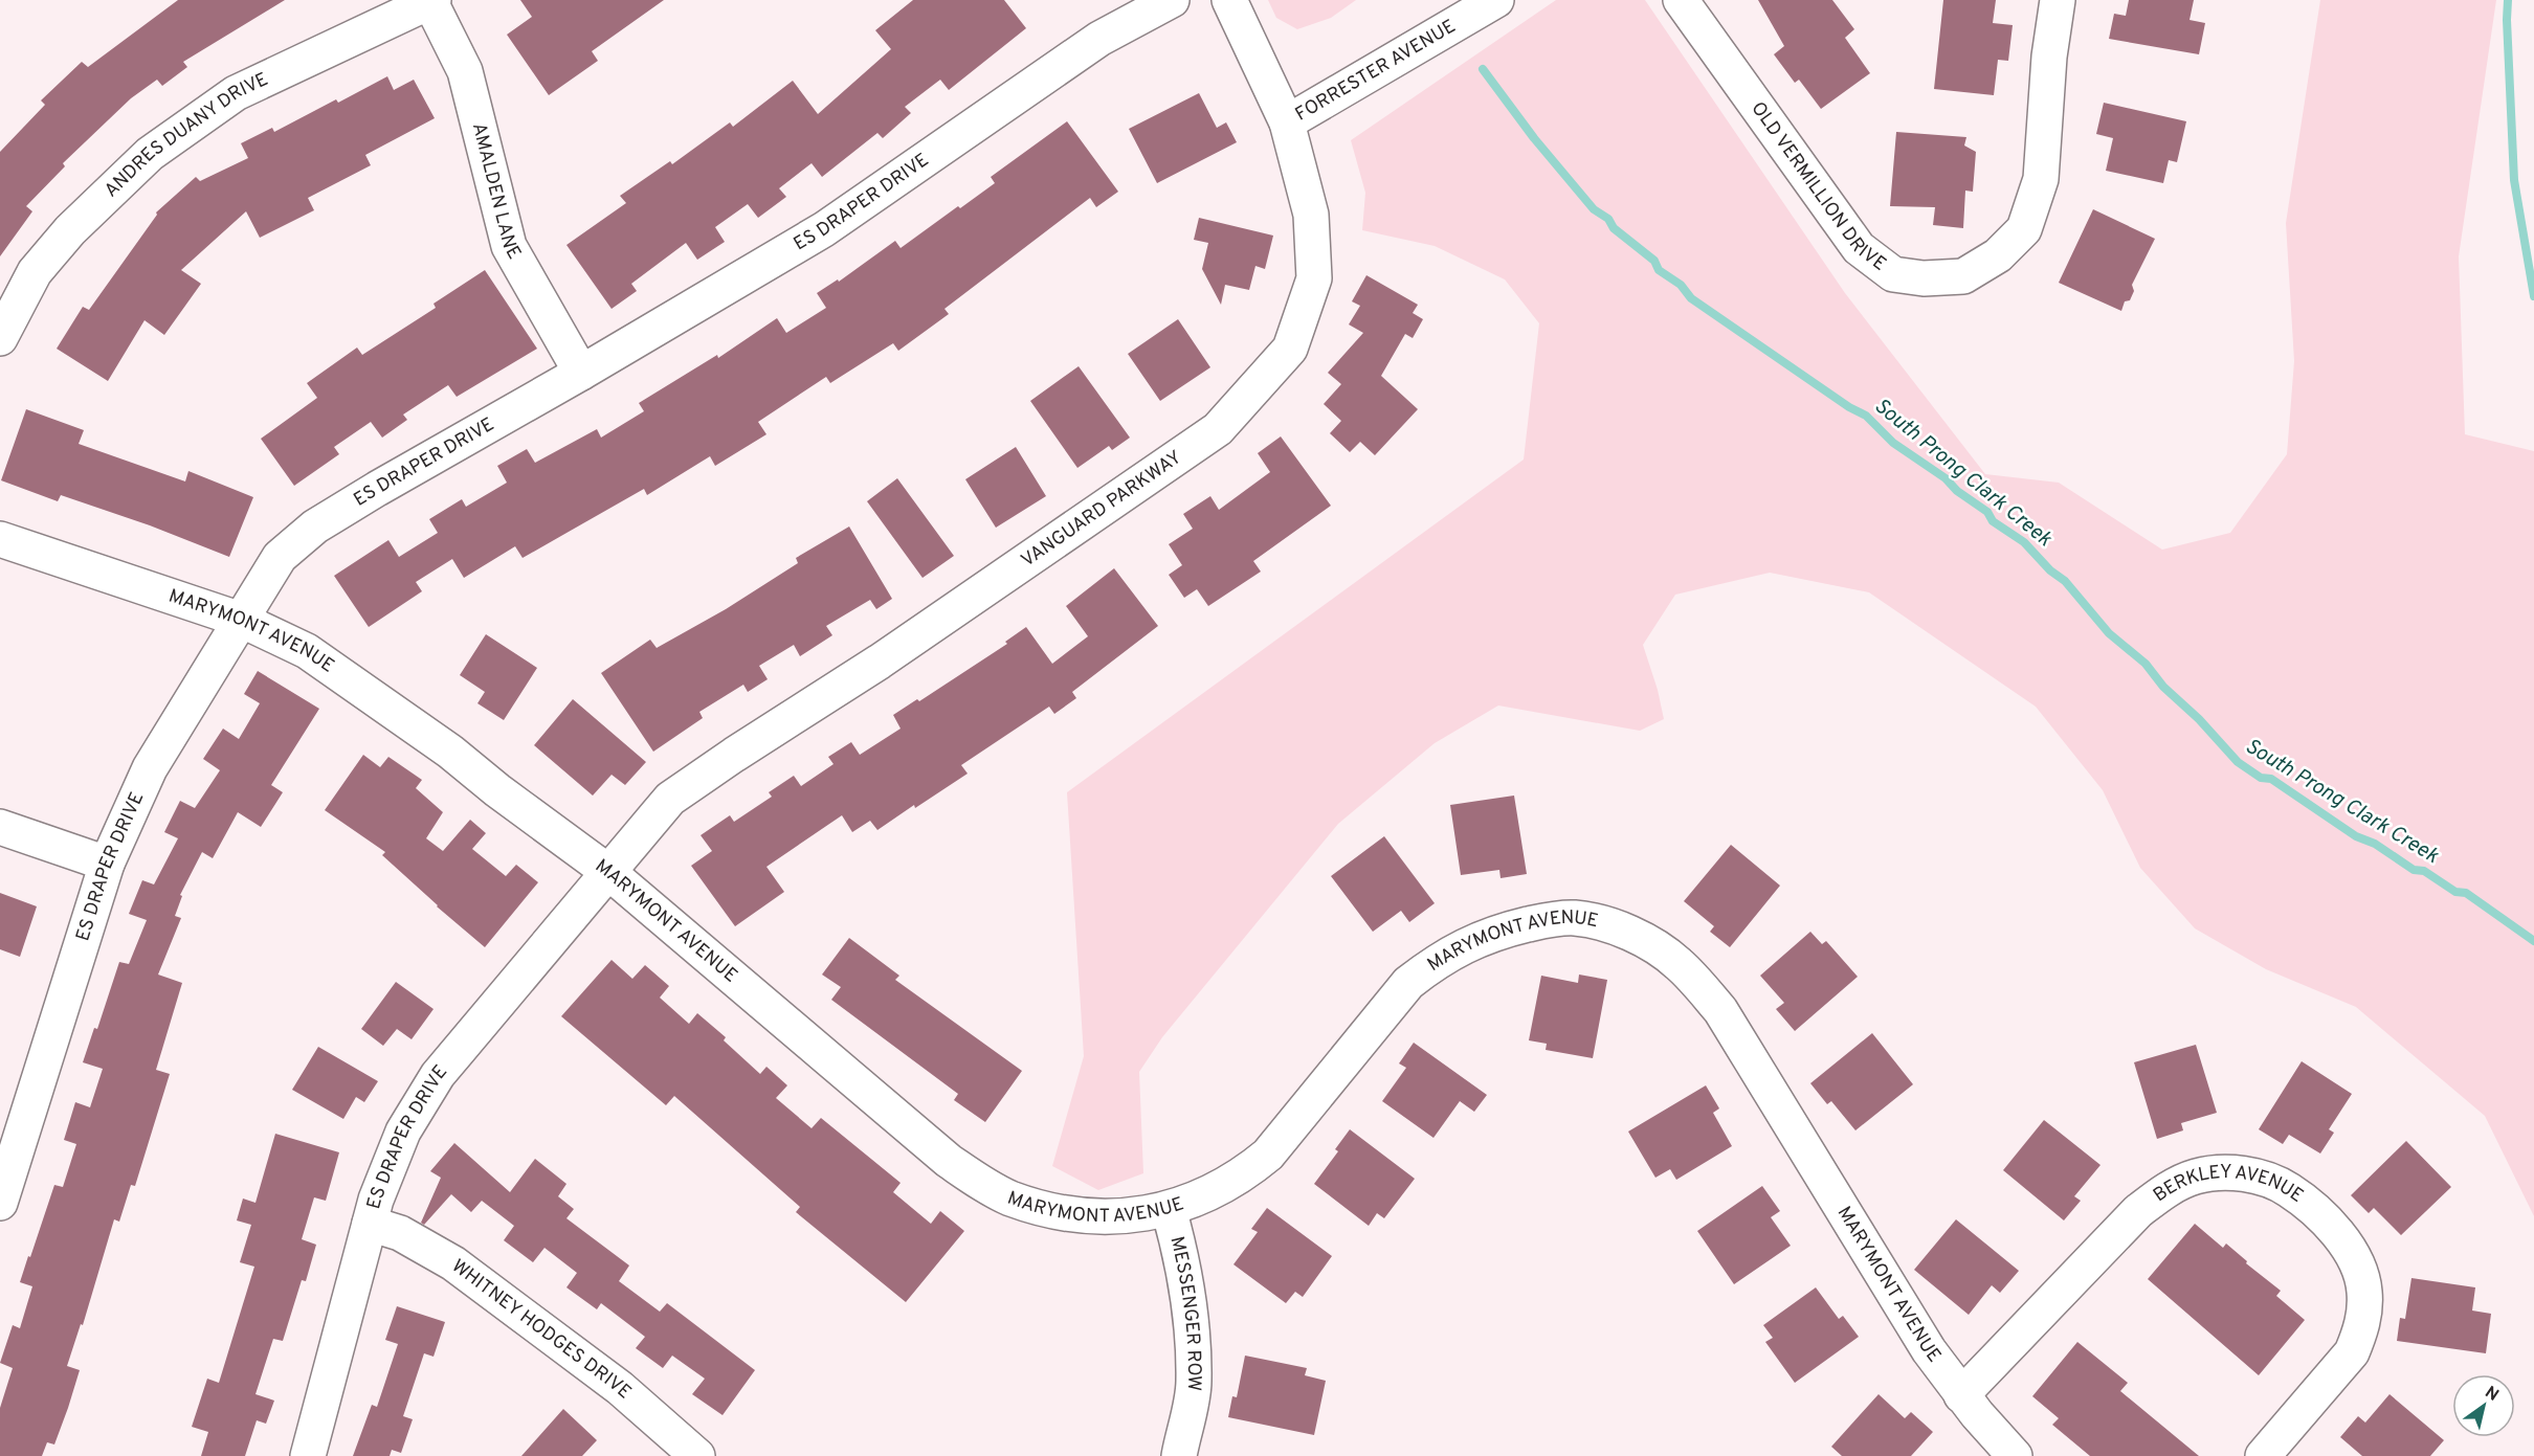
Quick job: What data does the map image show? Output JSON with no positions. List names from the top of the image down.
{
  "streets": {
    "street": [
      "FORRESTER AVENUE",
      "ANDRES DUANY DRIVE",
      "OLD VERMILLION DRIVE",
      "AMALDEN LANE",
      "ES DRAPER DRIVE",
      "VANGUARD PARKWAY",
      "MARYMONT AVENUE",
      "BERKLEY AVENUE",
      "MESSENGER ROW",
      "WHITNEY HODGES DRIVE"
    ]
  },
  "crossings": [
    ["FORRESTER AVENUE", "VANGUARD PARKWAY"],
    ["ANDRES DUANY DRIVE", "AMALDEN LANE"],
    ["AMALDEN LANE", "ES DRAPER DRIVE"],
    ["ES DRAPER DRIVE", "VANGUARD PARKWAY"],
    ["ES DRAPER DRIVE", "MARYMONT AVENUE"],
    ["ES DRAPER DRIVE", "WHITNEY HODGES DRIVE"],
    ["VANGUARD PARKWAY", "MARYMONT AVENUE"],
    ["MARYMONT AVENUE", "BERKLEY AVENUE"],
    ["MARYMONT AVENUE", "MESSENGER ROW"]
  ],
  "water": ["South Prong Clark Creek"],
  "north": "top right"
}
